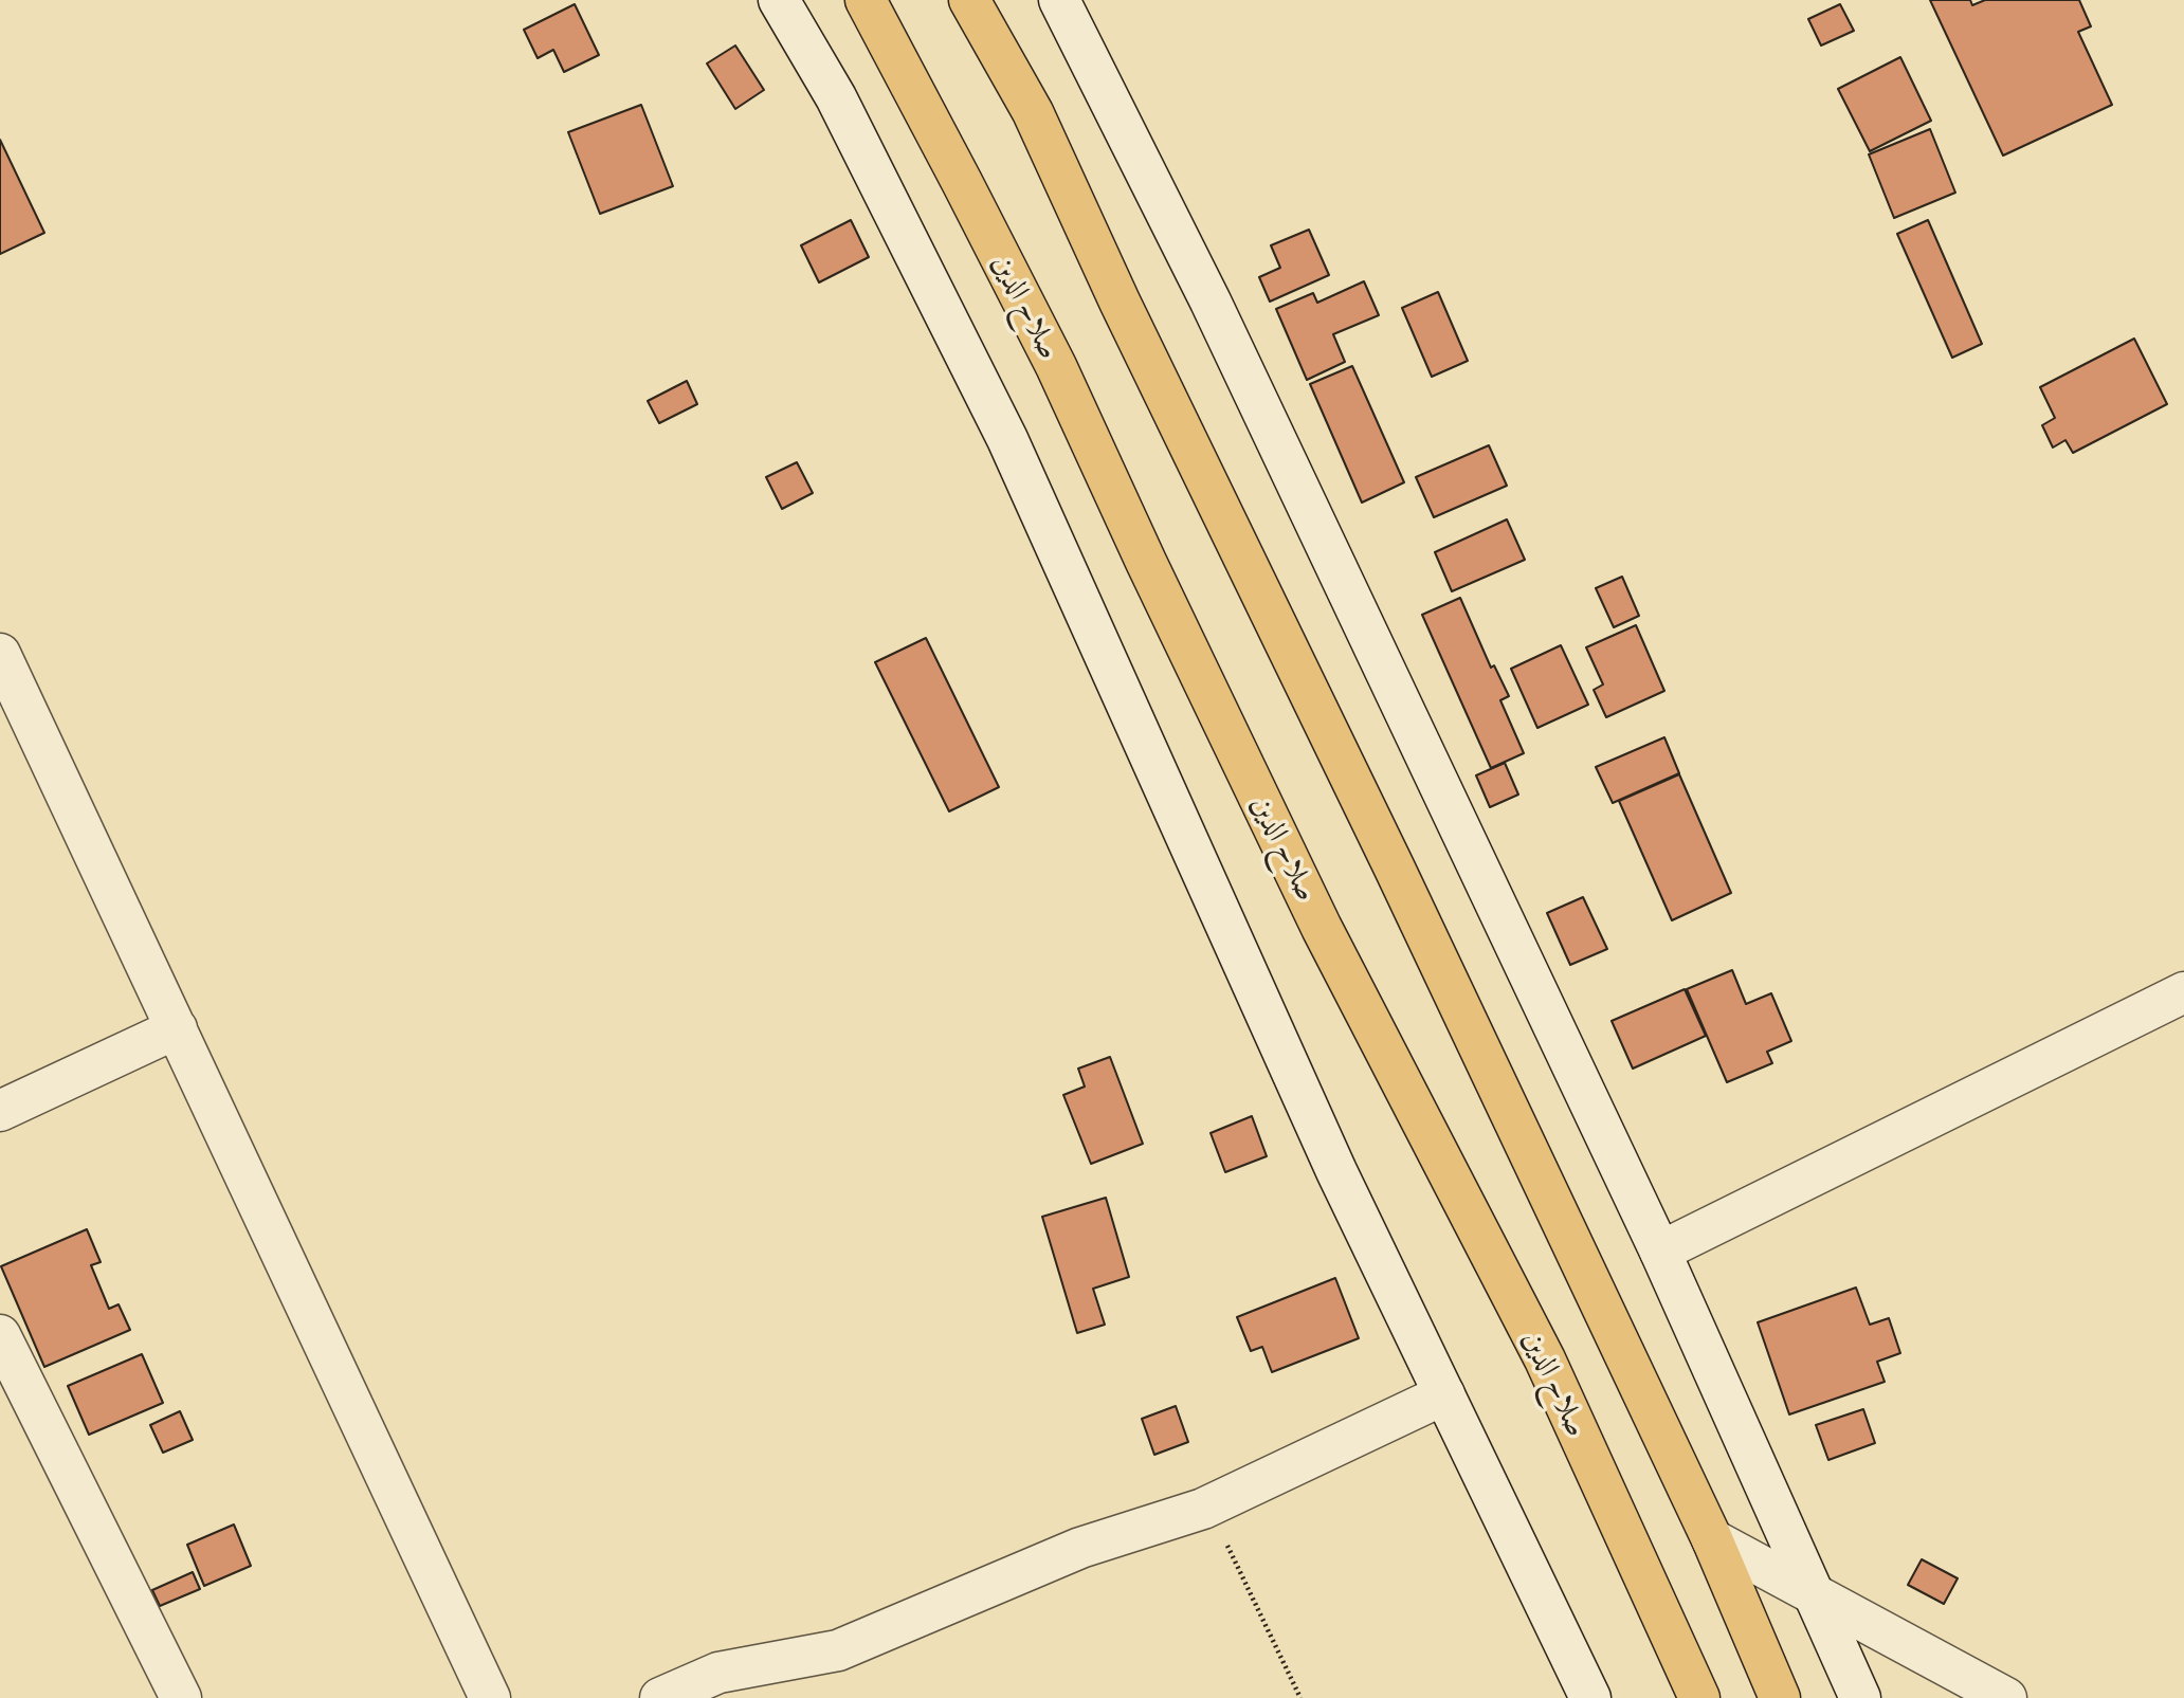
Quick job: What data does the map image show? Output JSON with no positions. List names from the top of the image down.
{
  "streets": {
    "highway": ["صلاح الدين"]
  }
}
